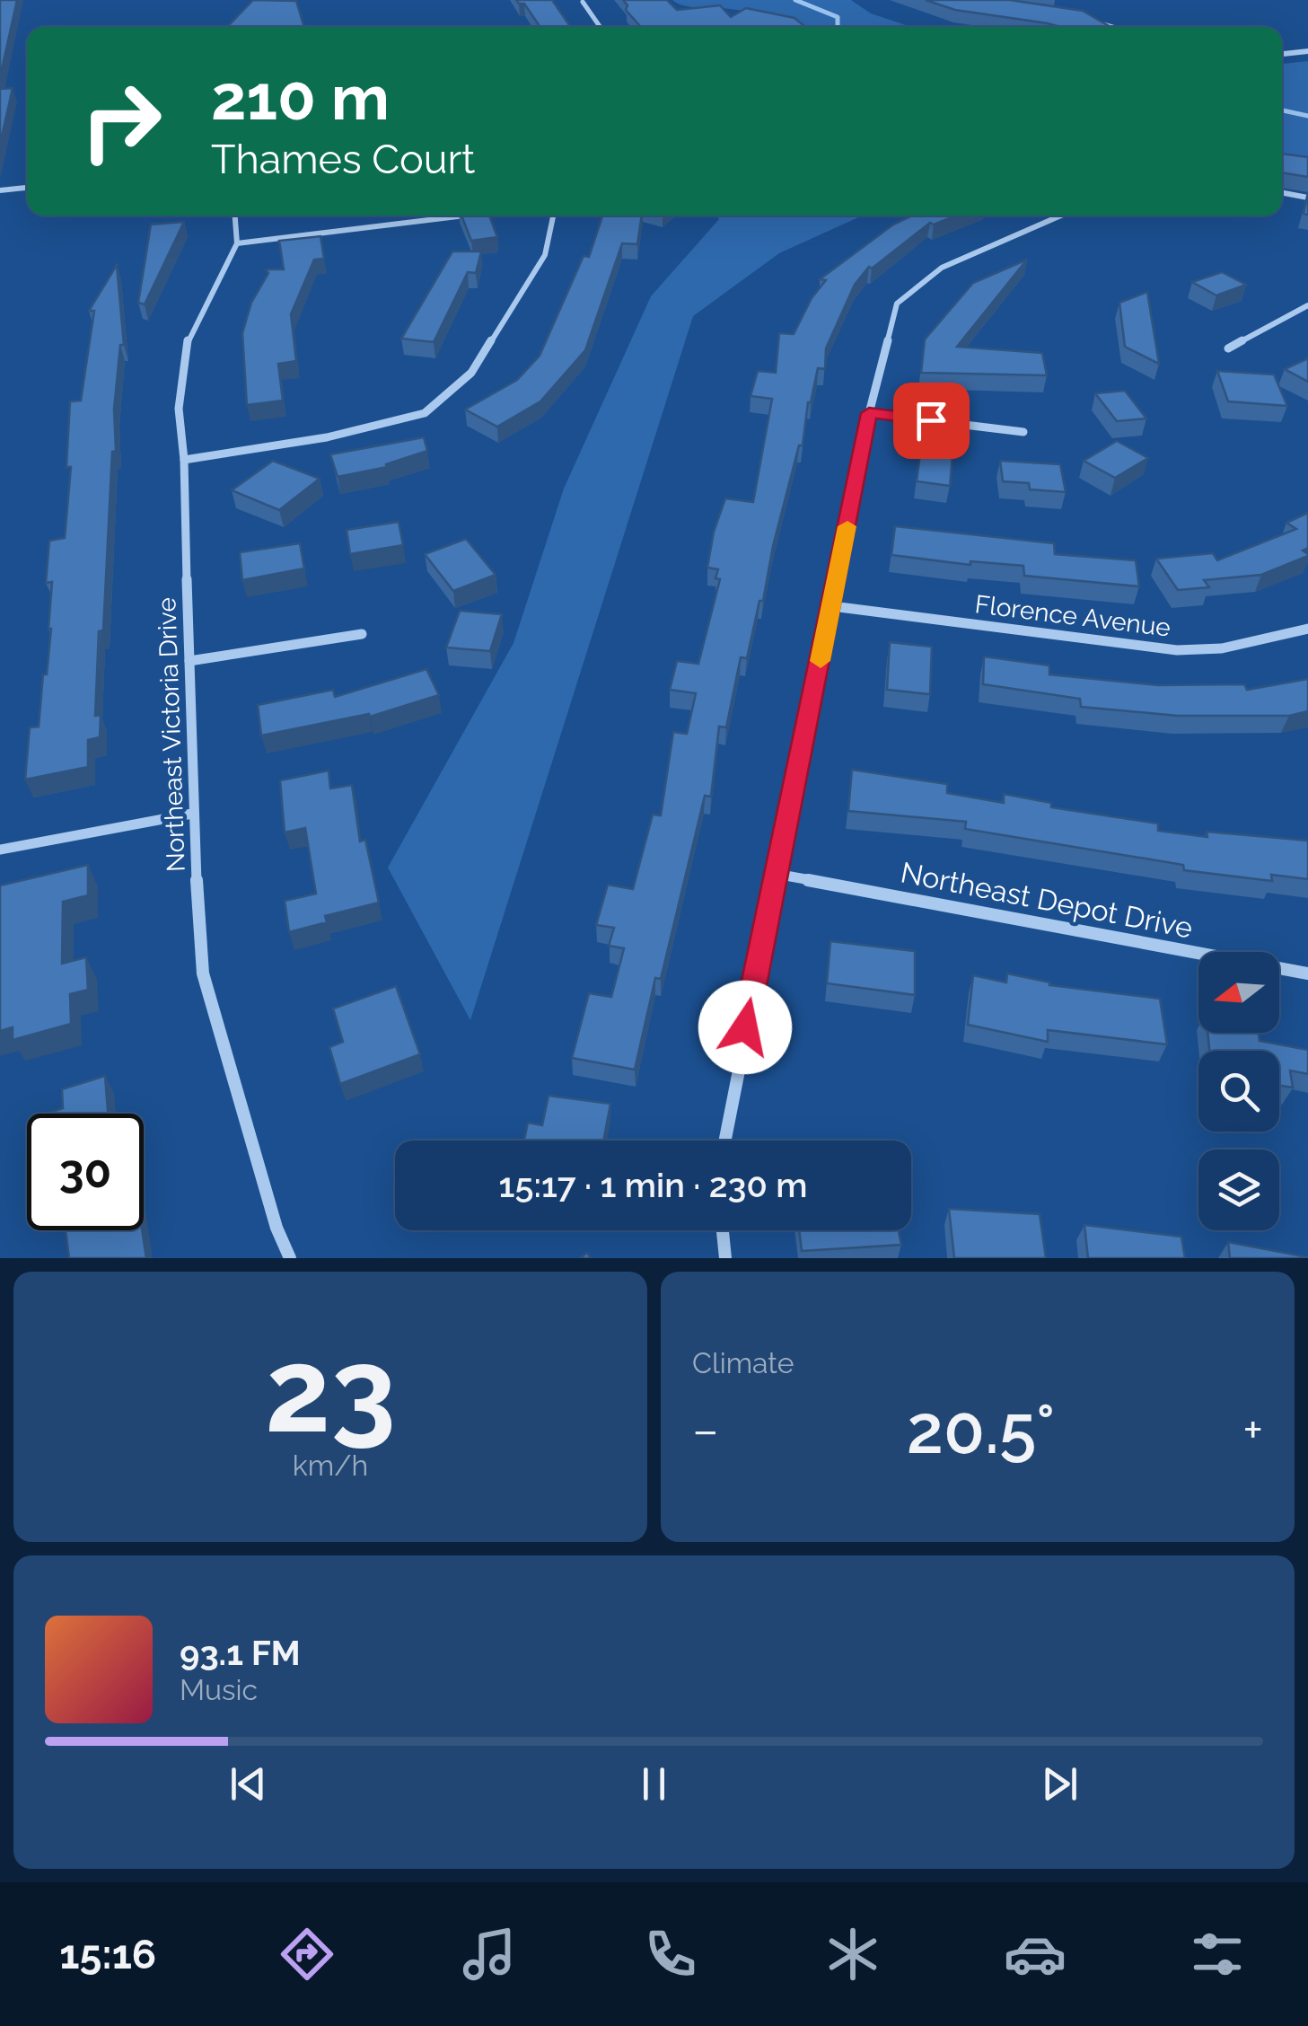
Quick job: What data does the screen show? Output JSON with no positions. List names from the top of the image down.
{
  "streets": {
    "street": ["Florence Avenue", "Northeast Victoria Drive", "Northeast Depot Drive"]
  },
  "north": "left",
  "page": {
    "turn": ["210 m", "Thames Court"],
    "limit": "30",
    "trip": "15:17 · 1 min · 230 m",
    "tile": [
      ["23", "km/h"],
      "Climate"
    ],
    "heat": ["−", "20.5°", "+"],
    "song": ["93.1 FM", "Music"],
    "tabs": "15:16"
  }
}
